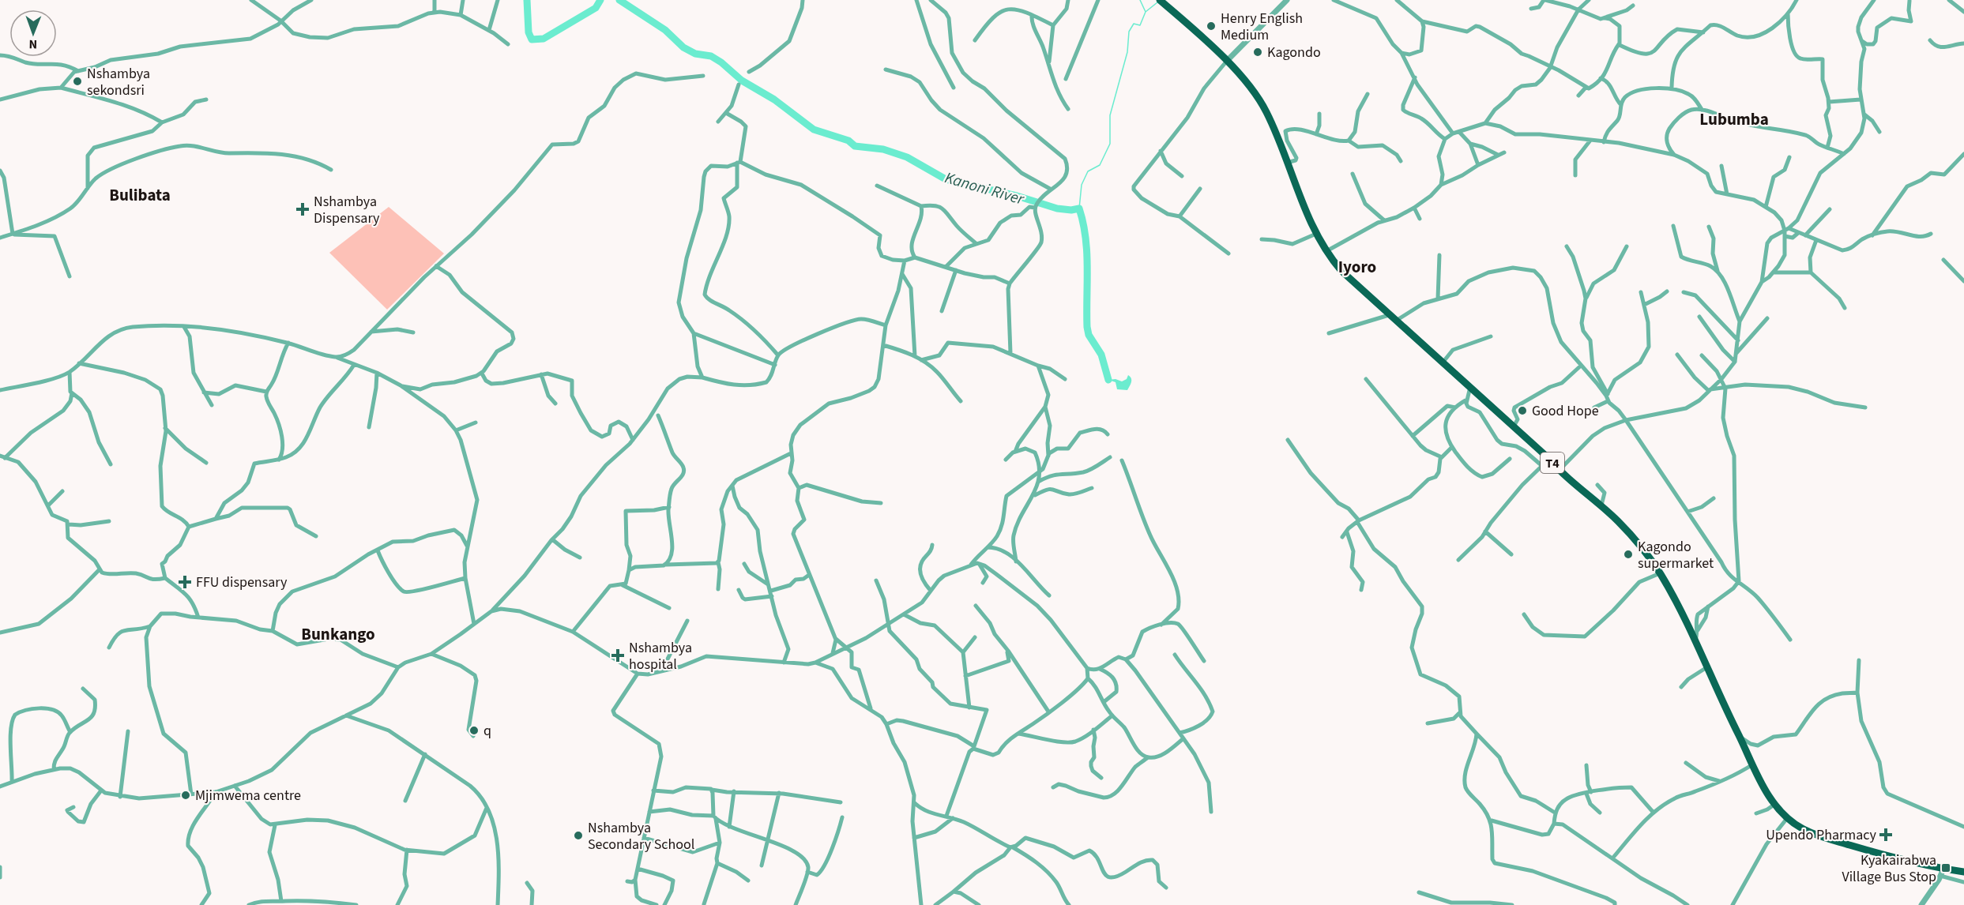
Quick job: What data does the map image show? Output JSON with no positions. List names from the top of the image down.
{
  "streets": {
    "highway": ["T4"]
  },
  "districts": [
    "Lubumba",
    "Bulibata",
    "Iyoro",
    "Bunkango"
  ],
  "water": ["Kanoni River"],
  "places": {
    "other": [
      "Henry English Medium",
      "Kagondo",
      "Nshambya sekondsri",
      "Good Hope",
      "Kagondo supermarket",
      "q",
      "Mjimwema centre",
      "Nshambya Secondary School"
    ],
    "health": [
      "Nshambya Dispensary",
      "FFU dispensary",
      "Nshambya hospital",
      "Upendo Pharmacy"
    ],
    "transit": ["Kyakairabwa Village Bus Stop"]
  },
  "north": "bottom"
}
